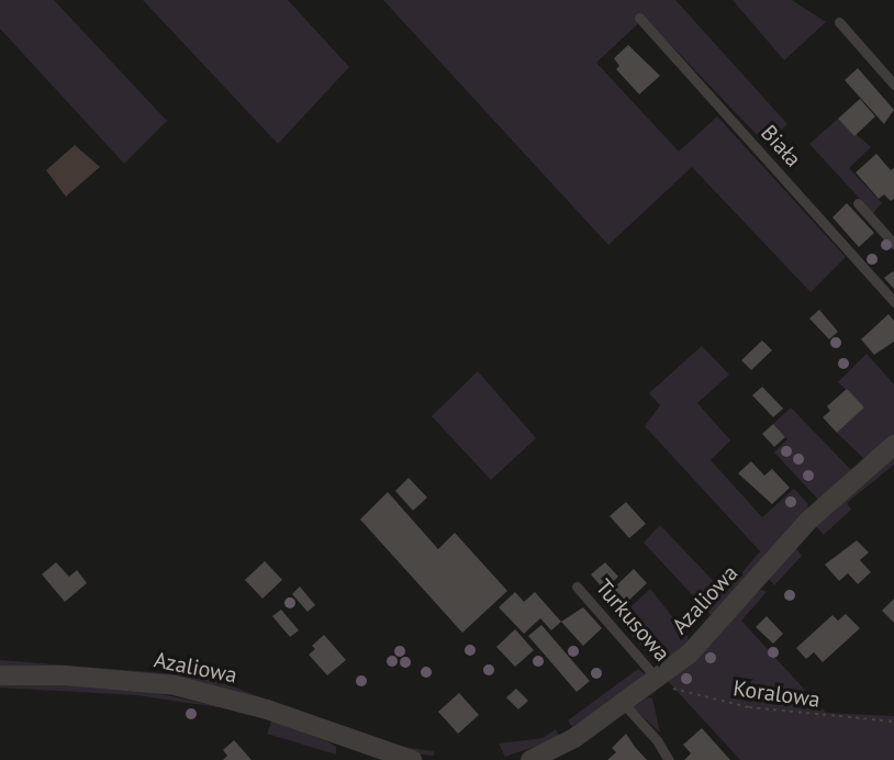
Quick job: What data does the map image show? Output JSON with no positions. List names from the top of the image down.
{
  "streets": {
    "street": ["Azaliowa"],
    "lane": ["Biała", "Turkusowa"],
    "path": ["Koralowa"]
  },
  "crossings": [
    ["Azaliowa", "Turkusowa"],
    ["Azaliowa", "Koralowa"],
    ["Turkusowa", "Koralowa"]
  ]
}
